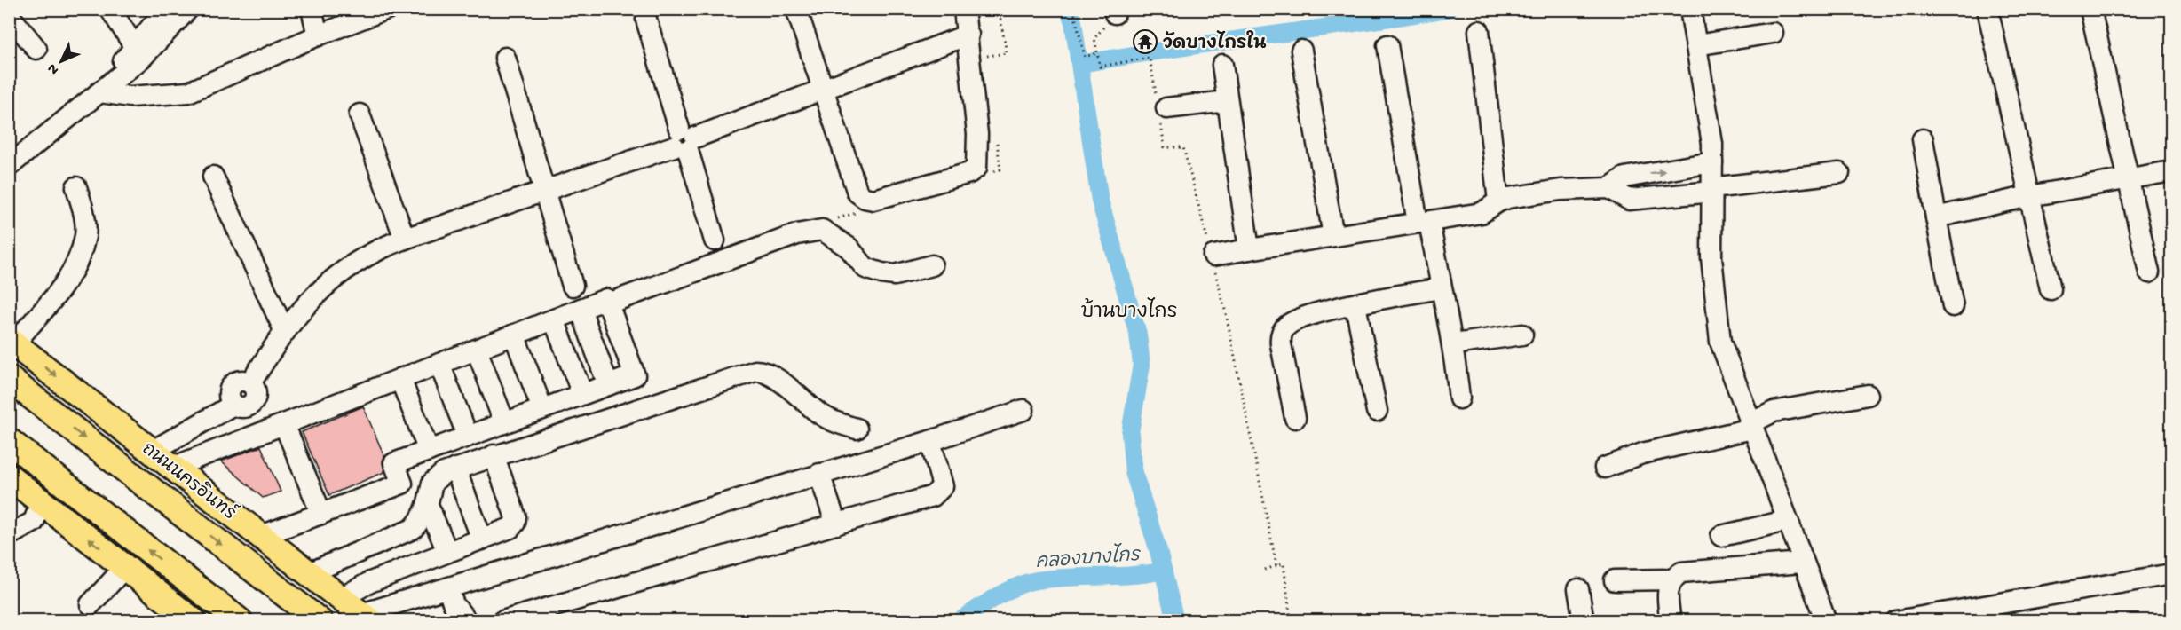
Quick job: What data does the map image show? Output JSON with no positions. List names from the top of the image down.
{
  "streets": {
    "main road": ["ถนนนครอินทร์"]
  },
  "districts": ["บ้านบางไกร"],
  "water": ["คลองบางไกร"],
  "places": {
    "temple": ["วัดบางไกรใน"]
  },
  "north": "bottom left"
}
